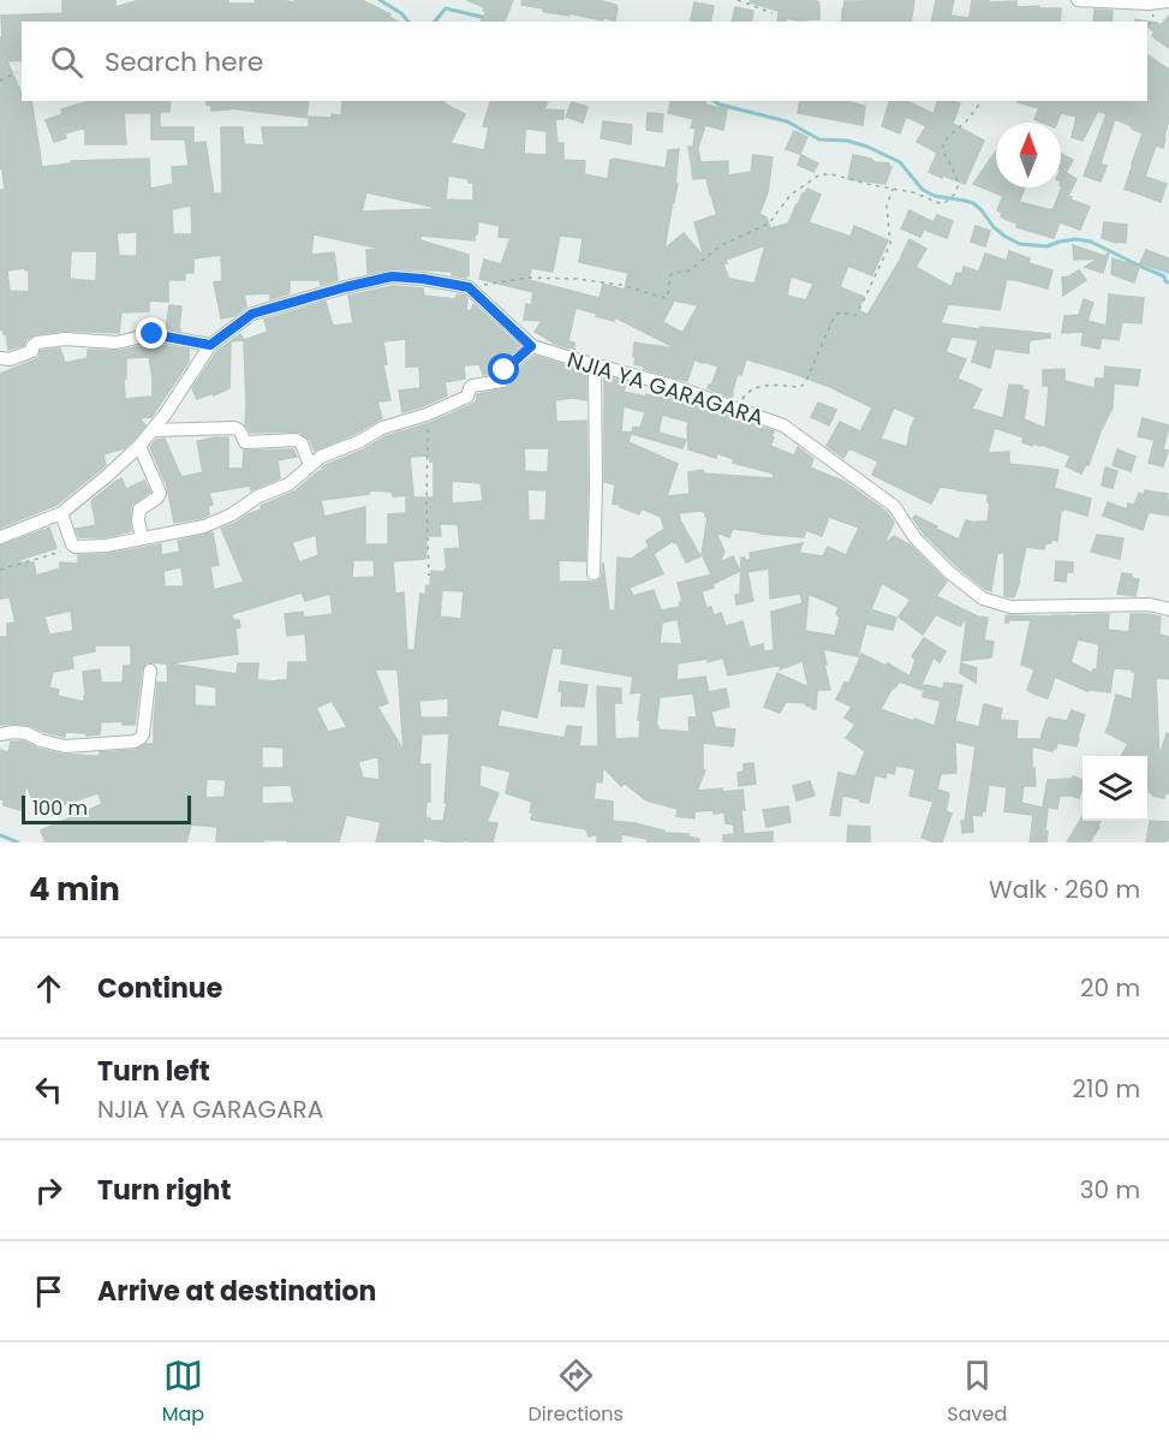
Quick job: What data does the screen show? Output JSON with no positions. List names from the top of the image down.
{
  "streets": {
    "street": ["NJIA YA GARAGARA"]
  },
  "scale_bar": "100 m",
  "north": "top",
  "page": {
    "search": "Search here",
    "scale": "100 m",
    "heading": ["4 min", "Walk · 260 m"],
    "list": [
      ["Continue", "20 m"],
      ["Turn left", "NJIA YA GARAGARA", "210 m"],
      ["Turn right", "30 m"],
      "Arrive at destination"
    ],
    "nav": ["Map", "Directions", "Saved"]
  }
}
